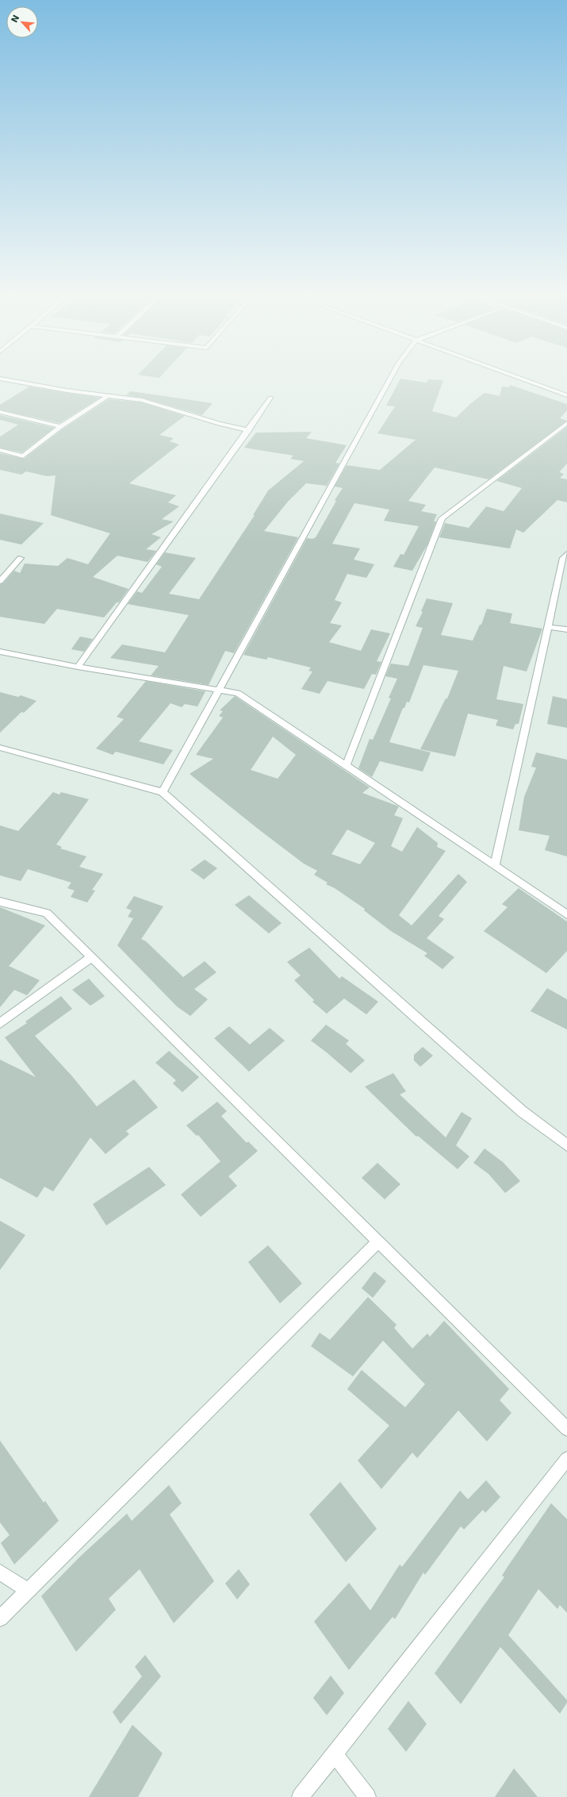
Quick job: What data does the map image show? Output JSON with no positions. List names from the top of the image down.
{
  "north": "top left"
}
